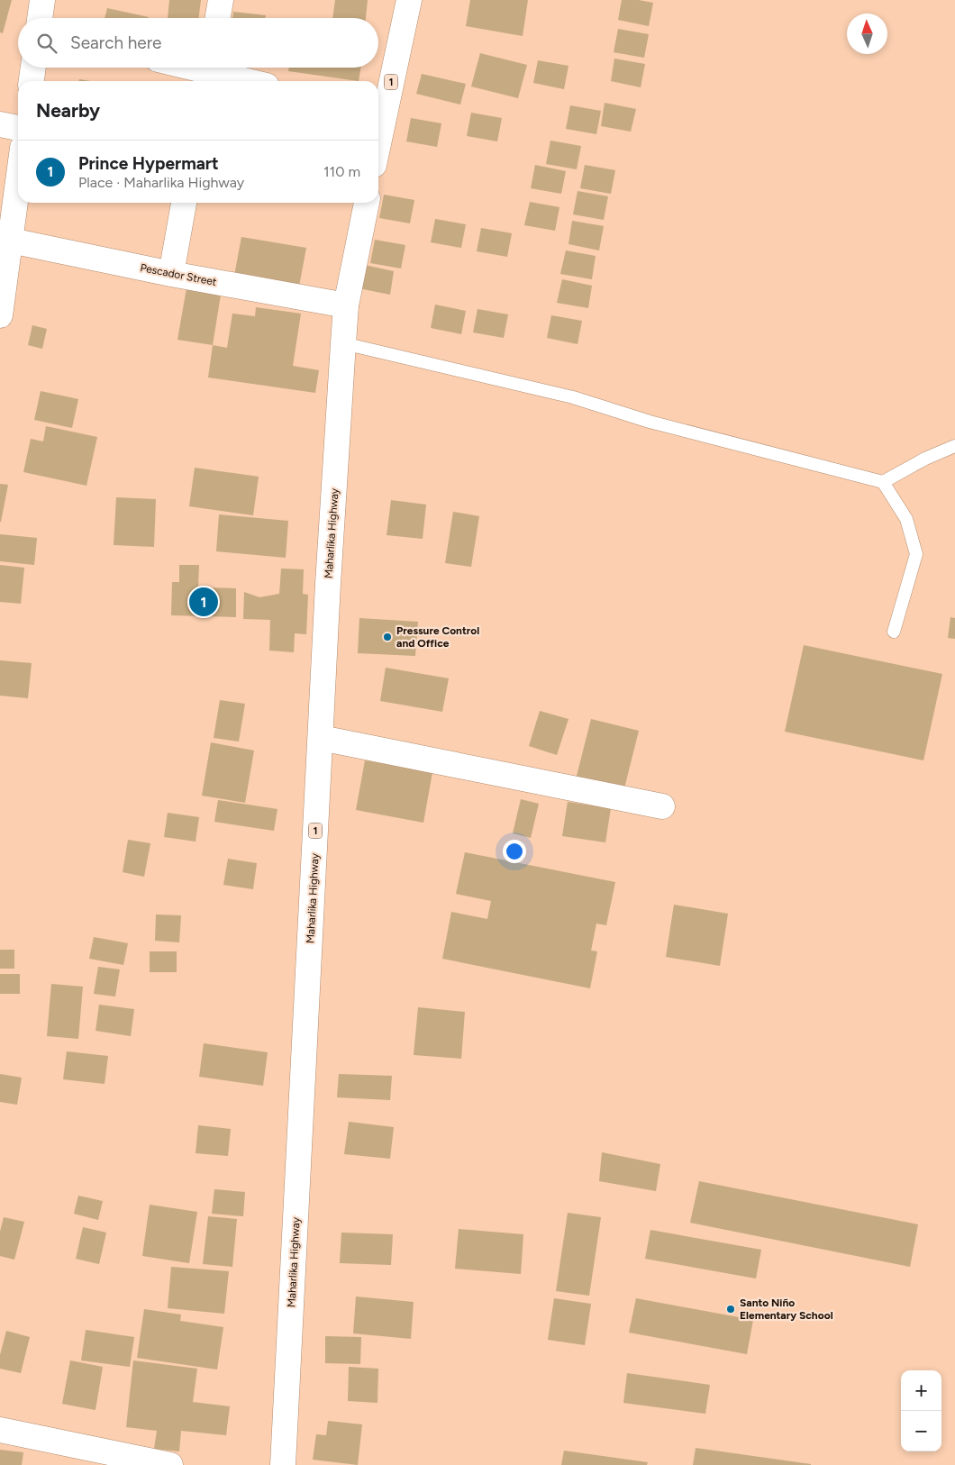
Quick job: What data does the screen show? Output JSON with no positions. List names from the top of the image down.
{
  "streets": {
    "main road": ["1", "Pescador Street", "Maharlika Highway"]
  },
  "crossings": [
    ["Pescador Street", "Maharlika Highway"]
  ],
  "places": ["Pressure Control and Office", "Santo Niño Elementary School"],
  "north": "top",
  "page": {
    "search": "Search here",
    "heading": "Nearby",
    "list": [
      {
        "mark": "1",
        "name": "Prince Hypermart",
        "note": "Place · Maharlika Highway",
        "value": "110 m"
      }
    ],
    "pins": "1",
    "map_buttons": ["+", "−"]
  }
}
